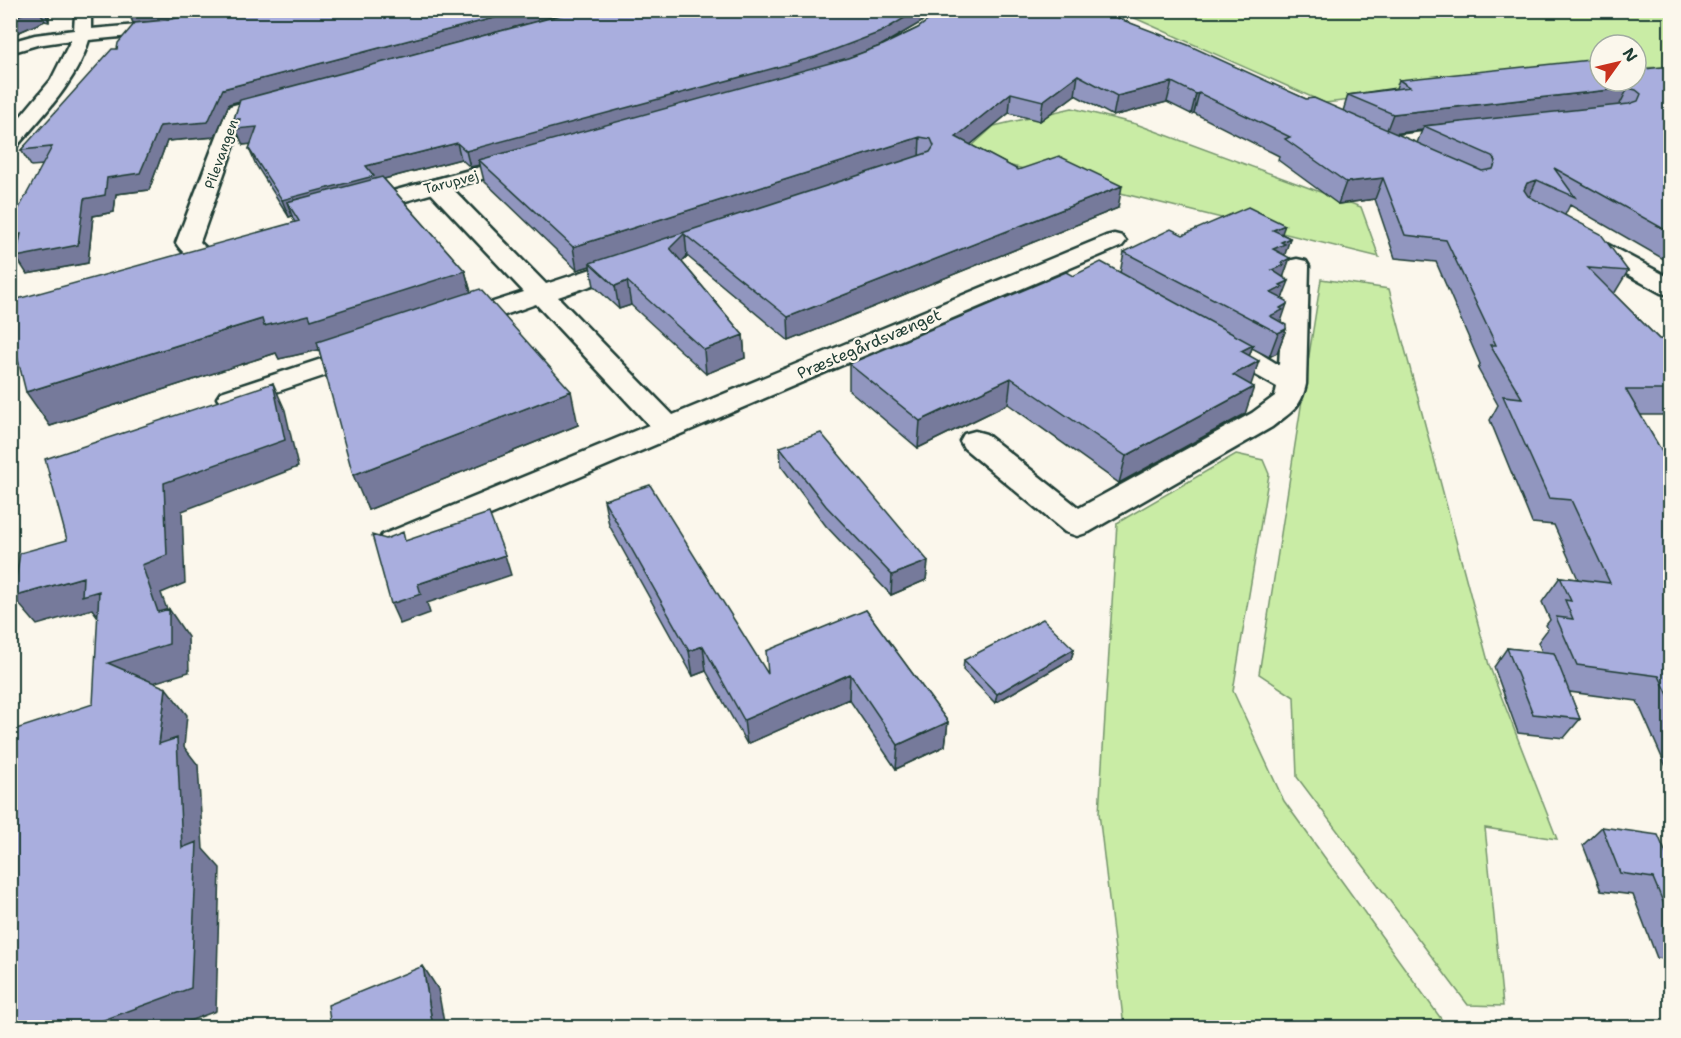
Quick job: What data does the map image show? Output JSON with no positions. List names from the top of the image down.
{
  "streets": {
    "street": ["Pilevangen", "Tarupvej", "Præstegårdsvænget"]
  },
  "north": "top right"
}
